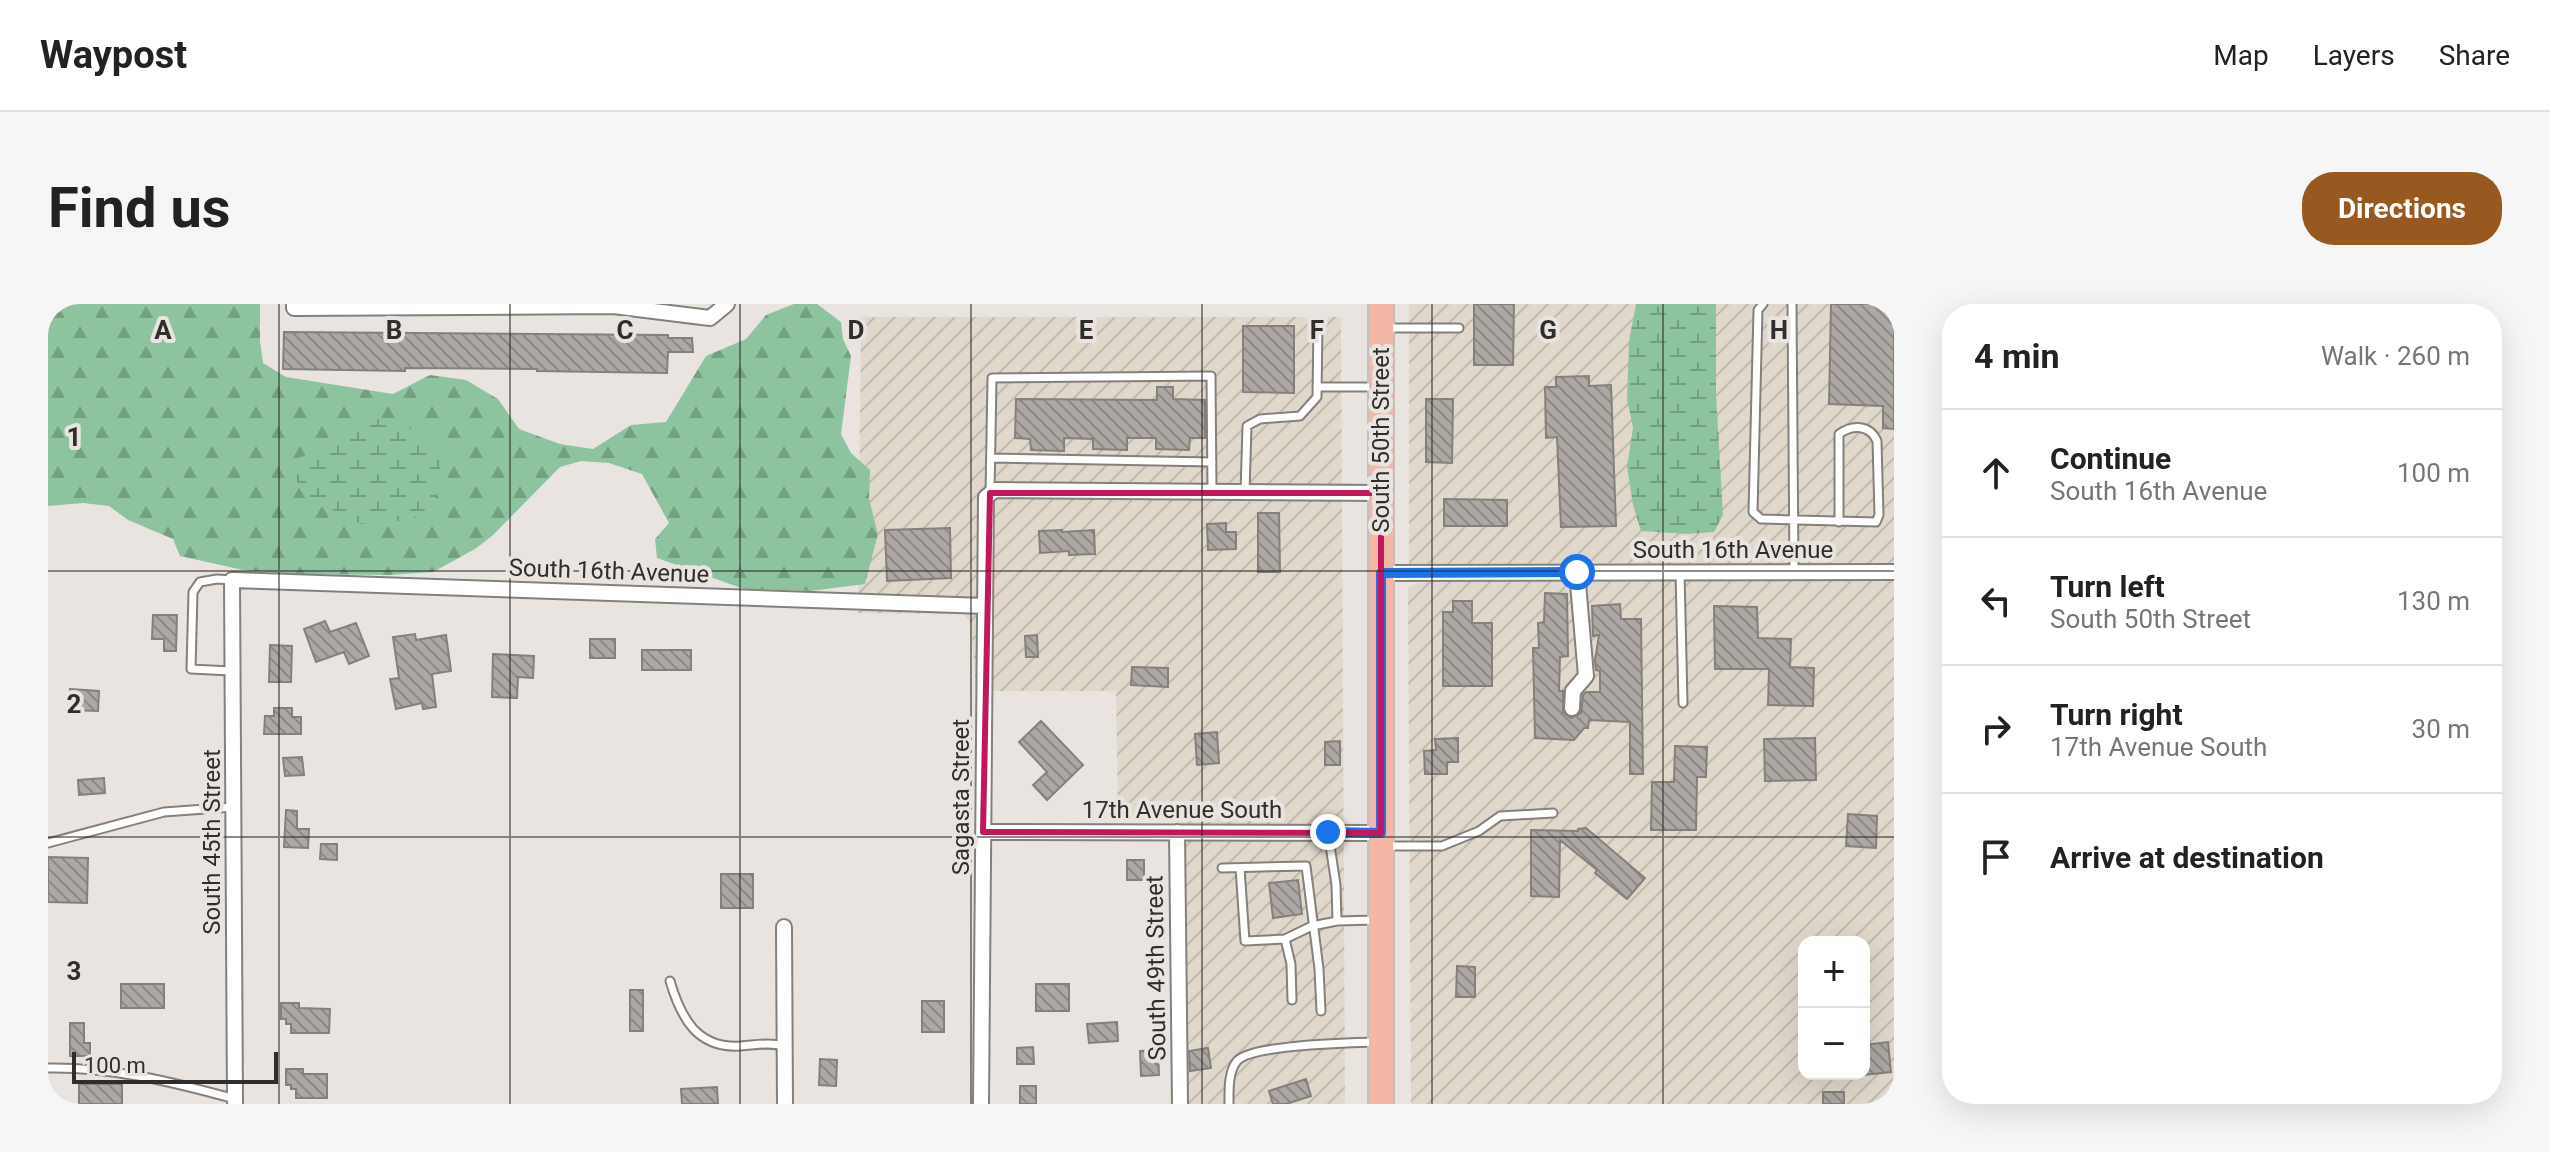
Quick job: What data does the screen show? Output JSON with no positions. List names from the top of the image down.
{
  "streets": {
    "main road": ["South 50th Street"],
    "street": [
      "South 16th Avenue",
      "Sagasta Street",
      "17th Avenue South",
      "South 45th Street",
      "South 49th Street"
    ]
  },
  "crossings": [
    ["South 50th Street", "South 16th Avenue"],
    ["South 50th Street", "17th Avenue South"],
    ["South 16th Avenue", "Sagasta Street"],
    ["South 16th Avenue", "South 45th Street"],
    ["Sagasta Street", "17th Avenue South"],
    ["17th Avenue South", "South 49th Street"]
  ],
  "scale_bar": "100 m",
  "page": {
    "header": "Waypost",
    "nav": ["Map", "Layers", "Share"],
    "buttons": "Directions",
    "title": "Find us",
    "heading": ["4 min", "Walk · 260 m"],
    "list": [
      ["Continue", "South 16th Avenue", "100 m"],
      ["Turn left", "South 50th Street", "130 m"],
      ["Turn right", "17th Avenue South", "30 m"],
      "Arrive at destination"
    ],
    "map_buttons": ["+", "−"],
    "scale": "100 m"
  },
  "grid": {
    "columns": [
      "A",
      "B",
      "C",
      "D",
      "E",
      "F",
      "G",
      "H"
    ],
    "rows": ["1", "2", "3"]
  }
}
